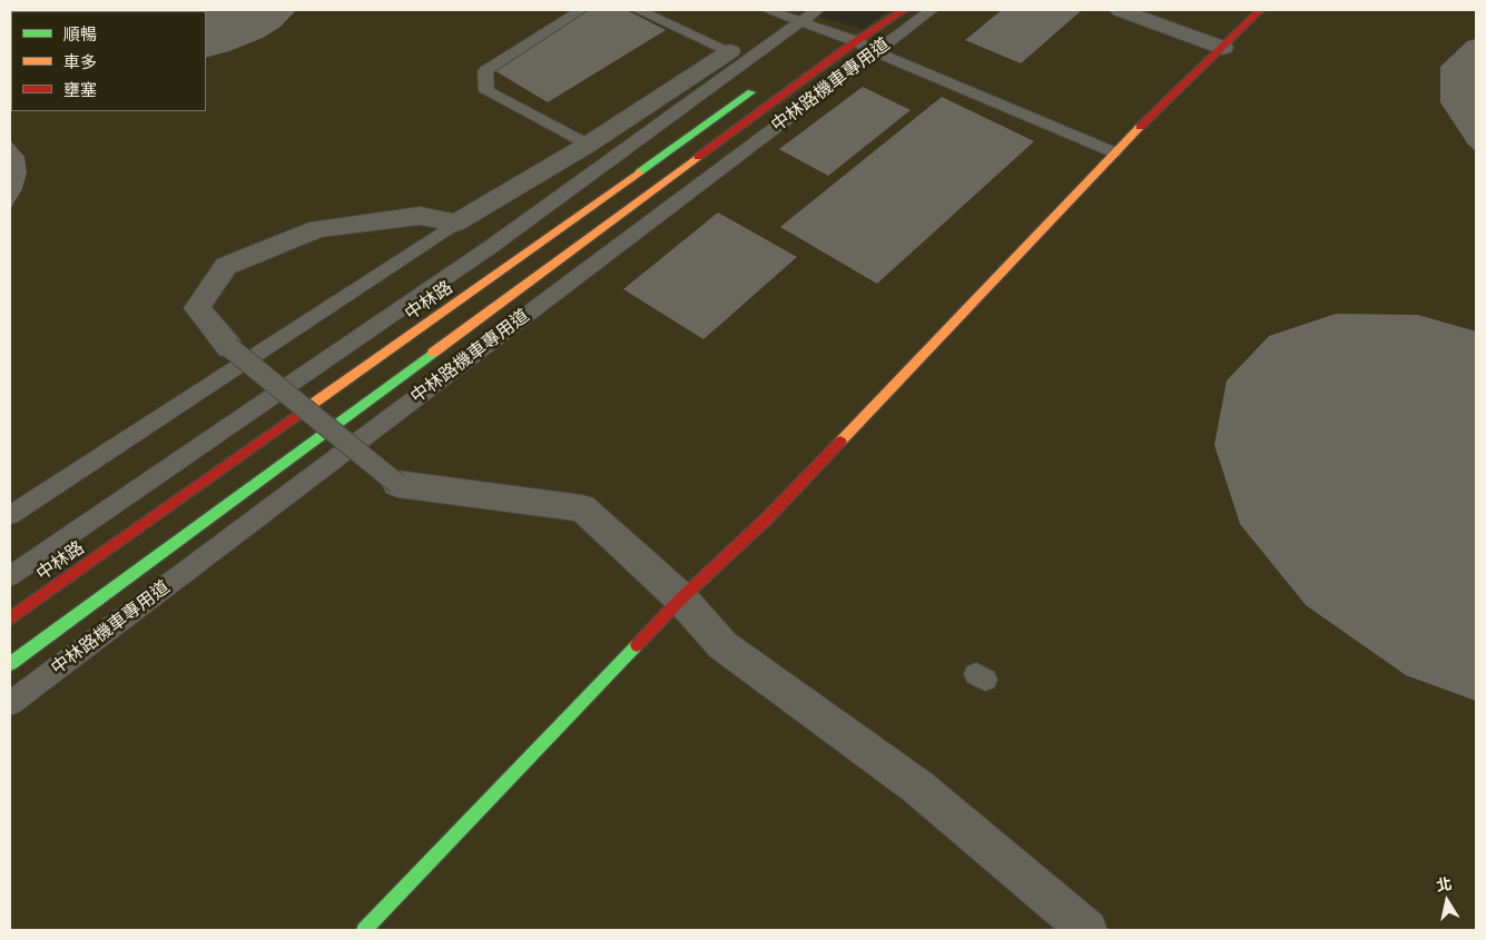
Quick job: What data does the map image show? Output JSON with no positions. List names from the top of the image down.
{
  "streets": {
    "street": ["中林路"],
    "lane": ["中林路機車專用道"]
  },
  "legend": ["順暢", "車多", "壅塞"],
  "north": "top"
}
